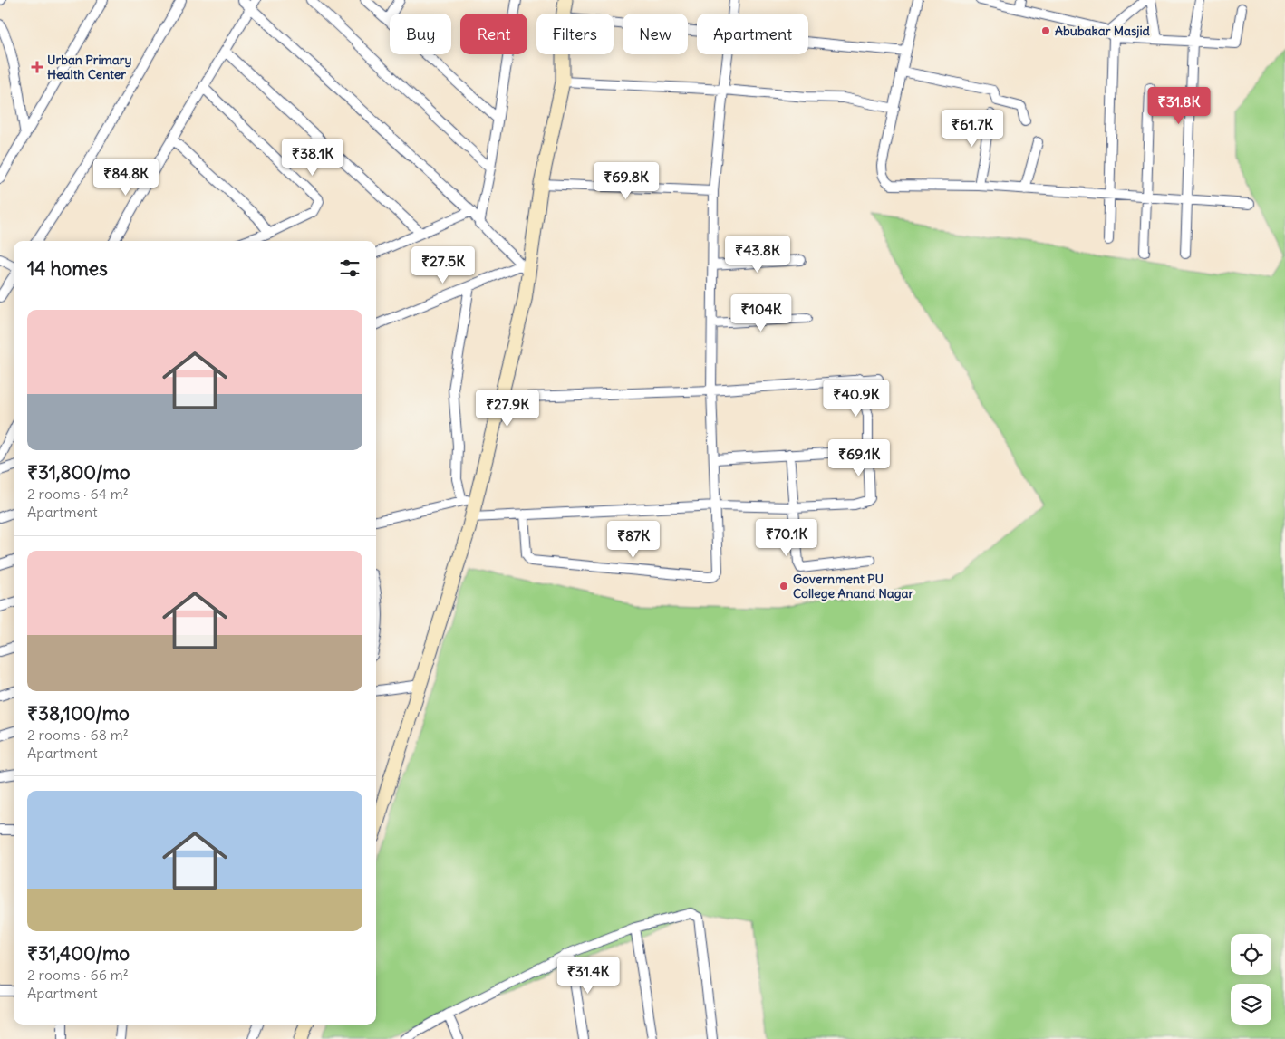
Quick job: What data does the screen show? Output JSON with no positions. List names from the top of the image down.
{
  "places": {
    "other": ["Abubakar Masjid", "Government PU College Anand Nagar"],
    "health": ["Urban Primary Health Center"]
  },
  "page": {
    "chip": [
      "Buy",
      "Rent",
      "Filters",
      "New",
      "Apartment"
    ],
    "price": [
      "₹31.8K",
      "₹61.7K",
      "₹38.1K",
      "₹84.8K",
      "₹69.8K",
      "₹43.8K",
      "₹27.5K",
      "₹104K",
      "₹40.9K",
      "₹27.9K",
      "₹69.1K",
      "₹70.1K",
      "₹87K",
      "₹31.4K"
    ],
    "heading": "14 homes",
    "list": [
      {
        "name": "₹31,800/mo",
        "note": "2 rooms · 64 m² · Apartment"
      },
      {
        "name": "₹38,100/mo",
        "note": "2 rooms · 68 m² · Apartment"
      },
      {
        "name": "₹31,400/mo",
        "note": "2 rooms · 66 m² · Apartment"
      }
    ]
  }
}
